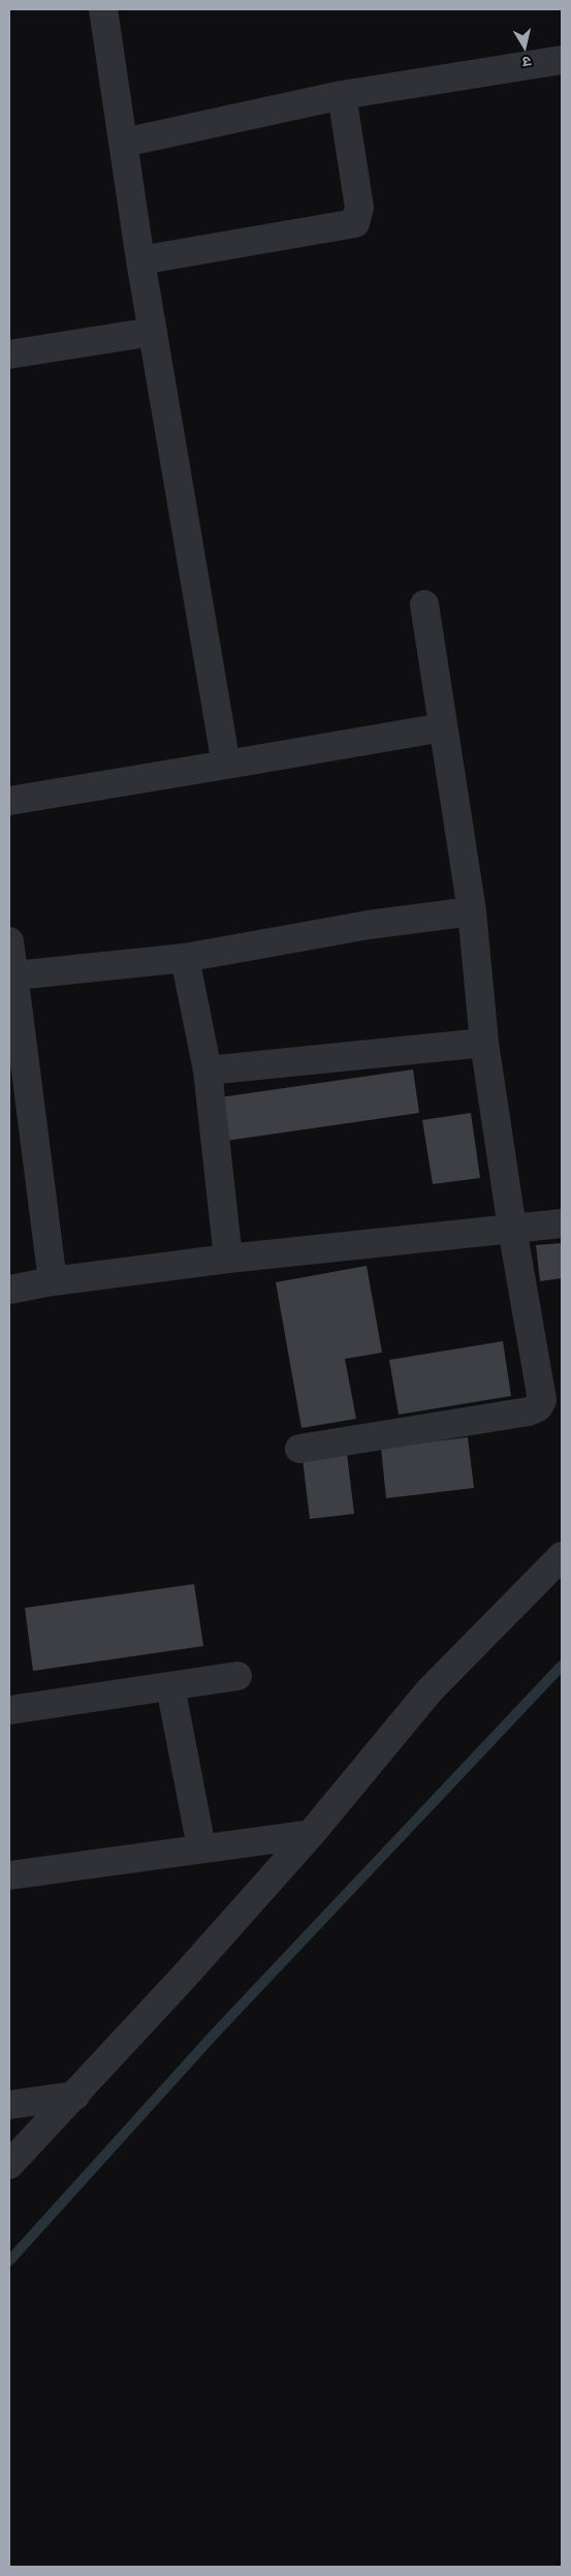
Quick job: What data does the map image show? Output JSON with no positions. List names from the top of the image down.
{
  "north": "bottom"
}
